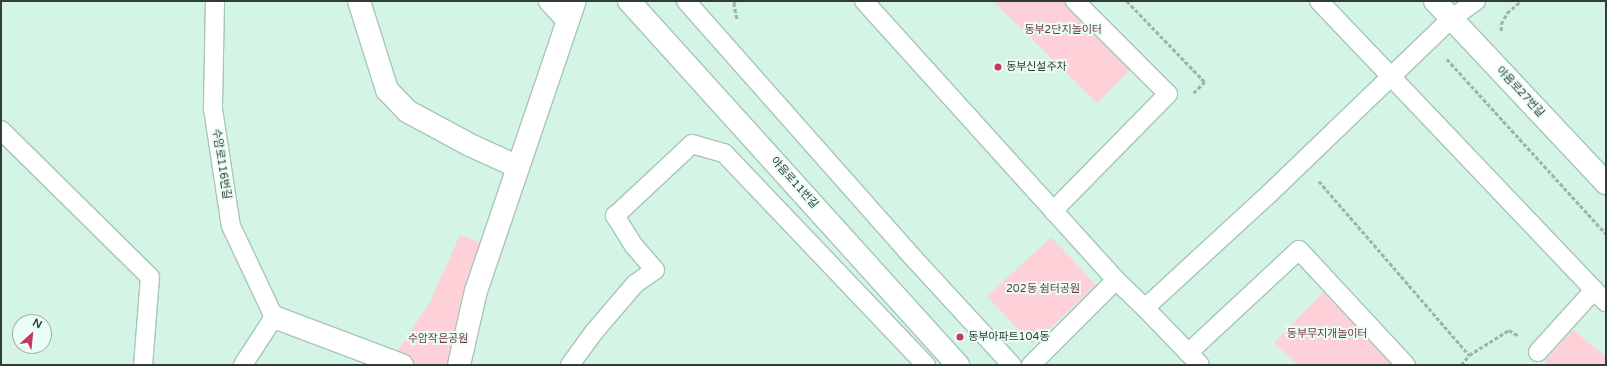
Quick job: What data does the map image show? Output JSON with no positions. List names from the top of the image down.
{
  "streets": {
    "street": ["야음로27번길", "야음로11번길"],
    "lane": ["수암로116번길"]
  },
  "parks": [
    "동부2단지놀이터",
    "202동 쉼터공원",
    "동부무지개놀이터",
    "수암작은공원"
  ],
  "places": ["동부신설주차", "동부아파트104동"],
  "north": "top right"
}
